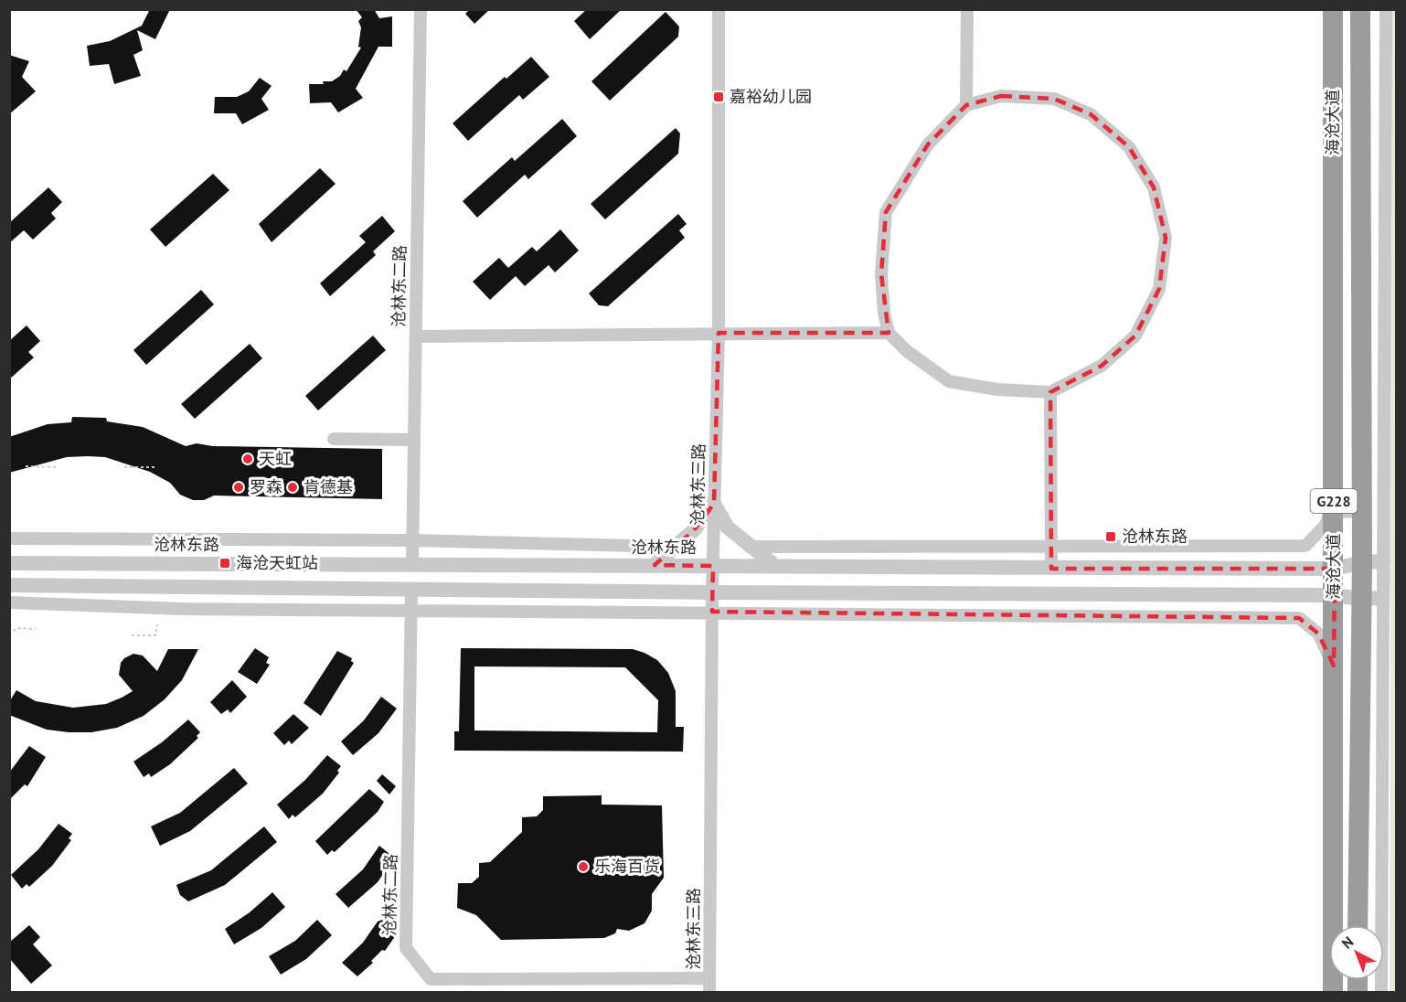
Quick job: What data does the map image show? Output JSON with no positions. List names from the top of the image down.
{
  "streets": {
    "highway": ["海沧大道", "G228"],
    "street": ["沧林东二路", "沧林东三路", "沧林东路"]
  },
  "crossings": [
    ["海沧大道", "沧林东路"],
    ["沧林东二路", "沧林东三路"],
    ["沧林东二路", "沧林东路"],
    ["沧林东三路", "沧林东路"]
  ],
  "places": {
    "transit": ["嘉裕幼儿园", "沧林东路", "海沧天虹站"],
    "other": [
      "天虹",
      "罗森",
      "肯德基",
      "乐海百货"
    ]
  },
  "north": "top left"
}
